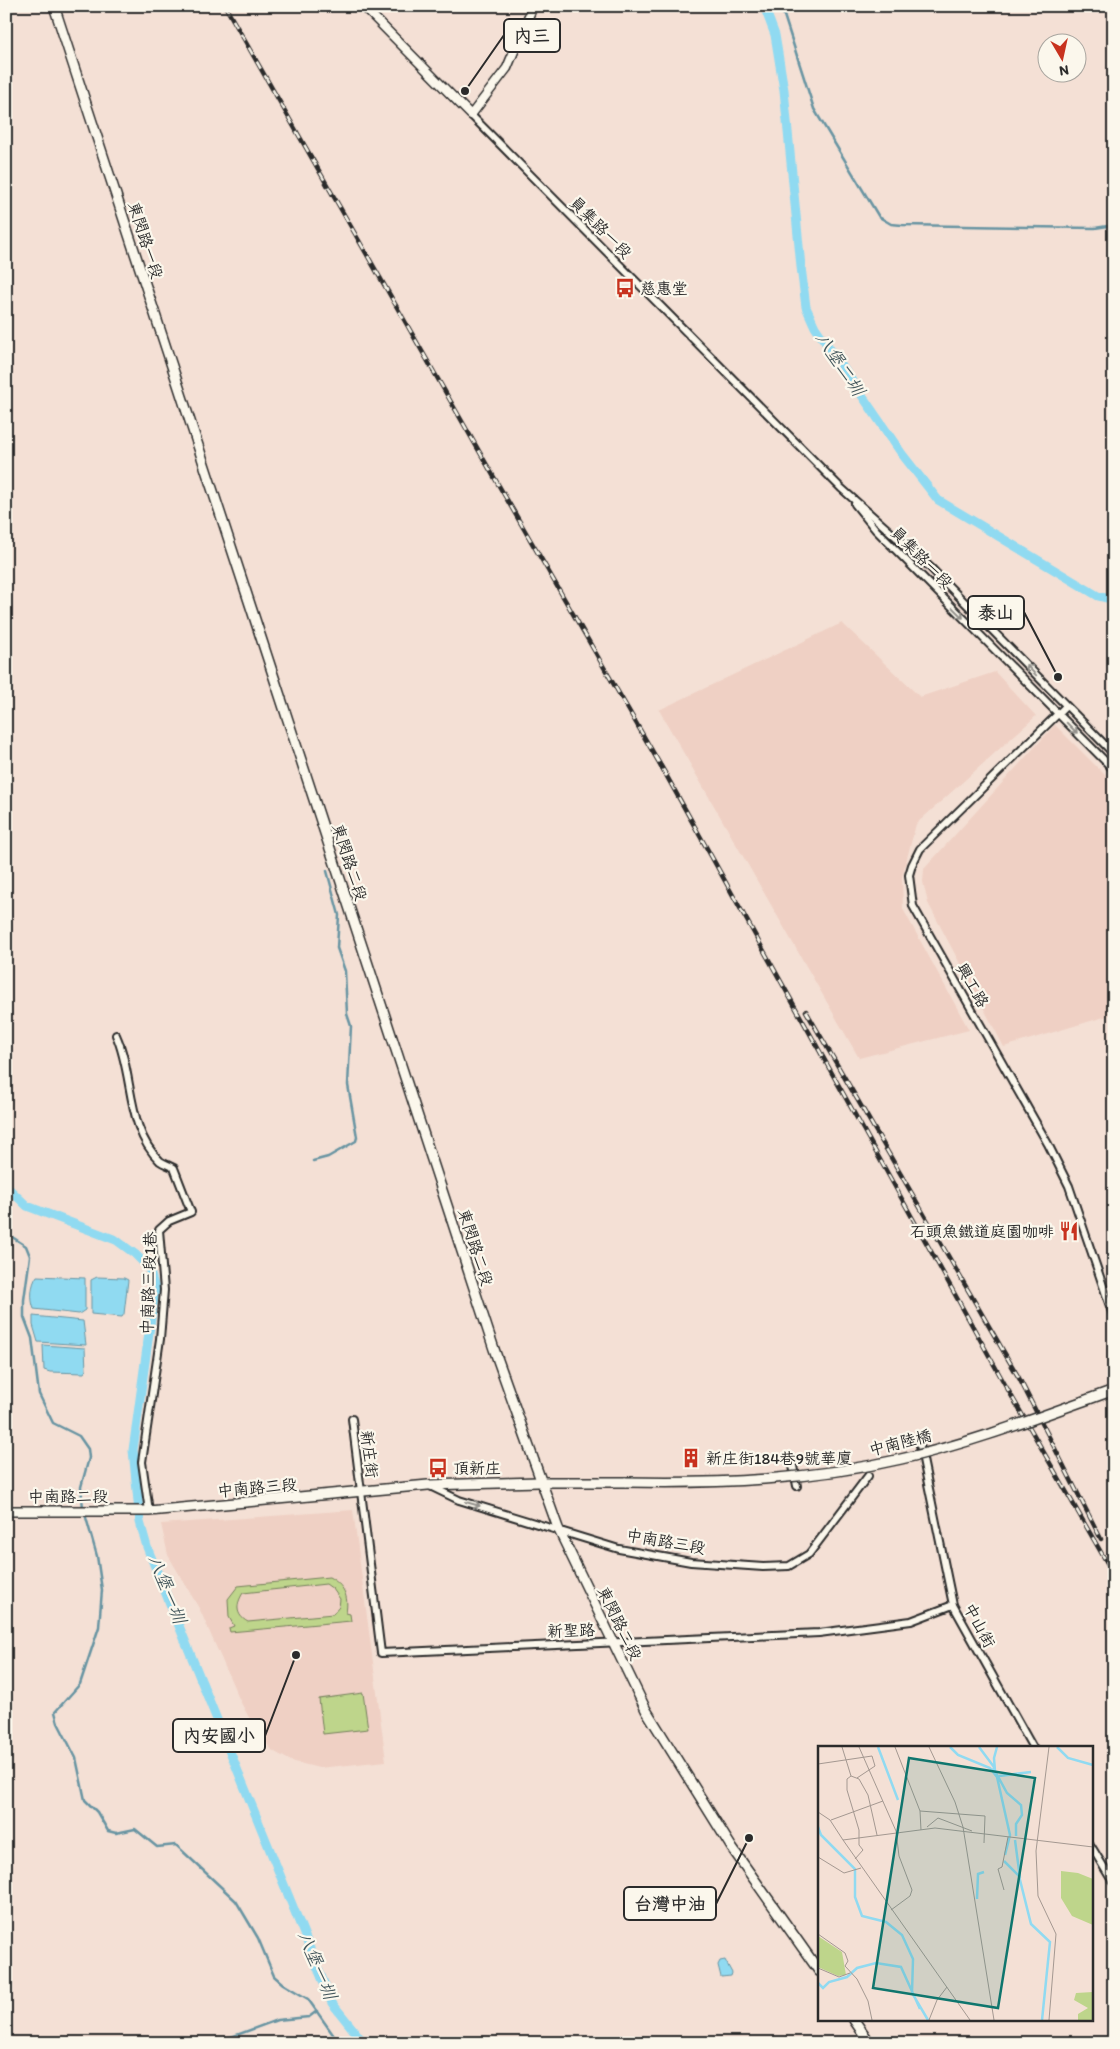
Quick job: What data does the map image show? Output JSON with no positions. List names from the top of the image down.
{
  "streets": {
    "main road": [
      "東閔路一段",
      "東閔路二段",
      "中南陸橋",
      "中南路三段",
      "中南路二段"
    ],
    "street": [
      "員集路一段",
      "興工路",
      "中南路三段1巷",
      "新庄街",
      "中山街",
      "新聖路"
    ]
  },
  "crossings": [
    ["員集路一段", "興工路"],
    ["東閔路一段", "東閔路二段"],
    ["東閔路二段", "中南路三段"],
    ["東閔路二段", "新聖路"],
    ["中南路三段1巷", "中南路三段"],
    ["中南陸橋", "中南路三段"],
    ["新庄街", "中南路三段"],
    ["新庄街", "新聖路"],
    ["中南路三段", "中南路二段"],
    ["中南路三段", "新聖路"],
    ["中山街", "新聖路"]
  ],
  "water": ["八堡二圳", "八堡一圳"],
  "places": {
    "other": [
      "內三",
      "泰山",
      "內安國小",
      "台灣中油"
    ],
    "bus stop": ["慈惠堂", "頂新庄"],
    "restaurant": ["石頭魚鐵道庭園咖啡"],
    "building": ["新庄街184巷9號華廈"]
  },
  "north": "bottom"
}
